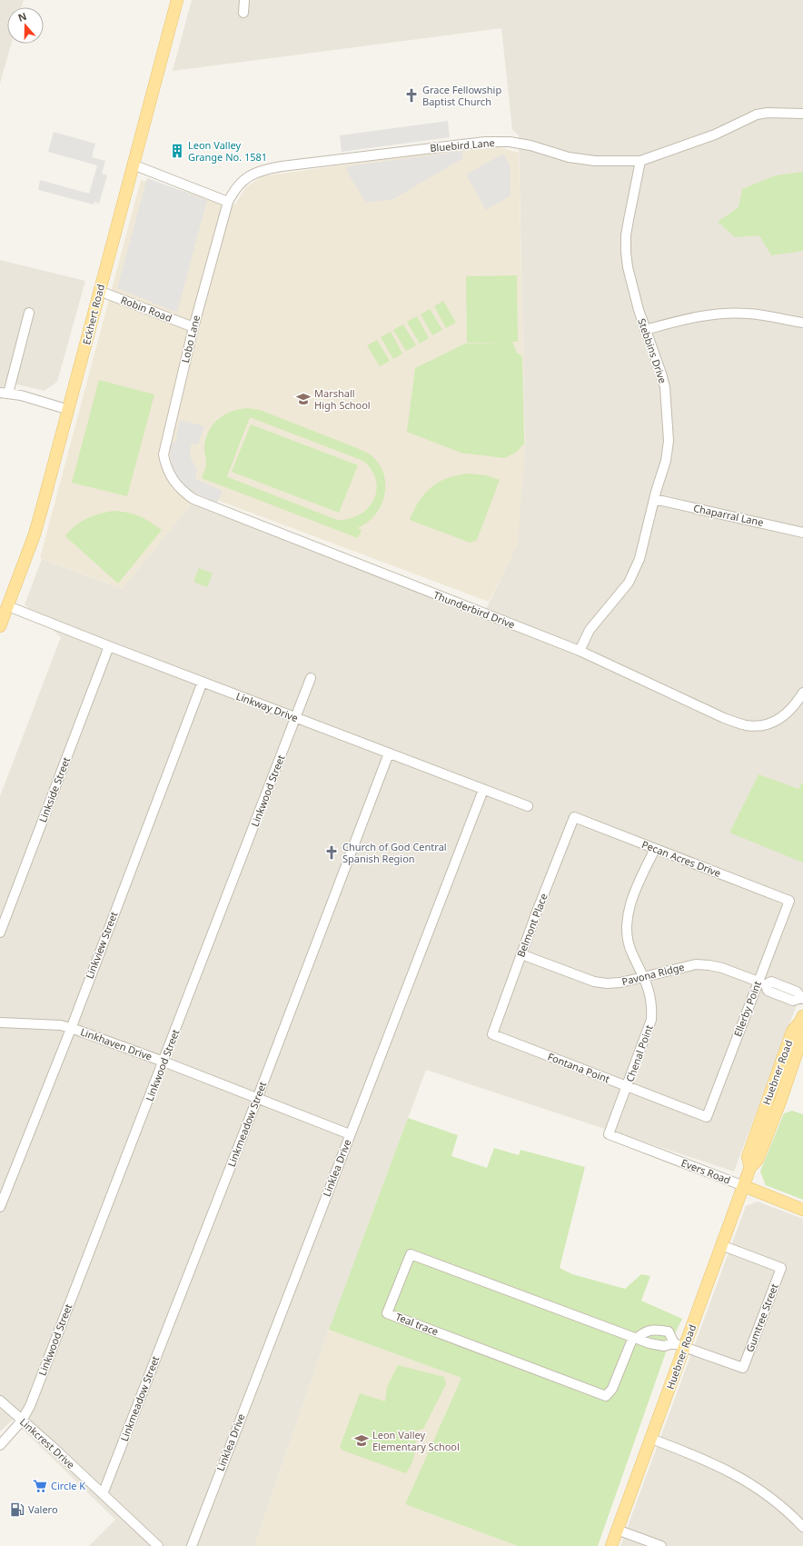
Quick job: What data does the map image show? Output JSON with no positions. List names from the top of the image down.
{
  "streets": {
    "main road": ["Eckhert Road", "Huebner Road", "Evers Road"],
    "street": [
      "Bluebird Lane",
      "Robin Road",
      "Lobo Lane",
      "Stebbins Drive",
      "Chaparral Lane",
      "Thunderbird Drive",
      "Linkway Drive",
      "Linkside Street",
      "Linkwood Street",
      "Pecan Acres Drive",
      "Belmont Place",
      "Linkview Street",
      "Pavona Ridge",
      "Ellerby Point",
      "Linkhaven Drive",
      "Chenal Point",
      "Fontana Point",
      "Linkmeadow Street",
      "Linklea Drive",
      "Gumtree Street",
      "Teal trace",
      "Linkcrest Drive"
    ]
  },
  "crossings": [
    ["Bluebird Lane", "Lobo Lane"],
    ["Bluebird Lane", "Stebbins Drive"],
    ["Robin Road", "Eckhert Road"],
    ["Robin Road", "Lobo Lane"],
    ["Eckhert Road", "Linkway Drive"],
    ["Lobo Lane", "Thunderbird Drive"],
    ["Stebbins Drive", "Chaparral Lane"],
    ["Stebbins Drive", "Thunderbird Drive"],
    ["Linkway Drive", "Linkside Street"],
    ["Linkway Drive", "Linkwood Street"],
    ["Linkway Drive", "Linkview Street"],
    ["Linkway Drive", "Linkmeadow Street"],
    ["Linkway Drive", "Linklea Drive"],
    ["Linkwood Street", "Linkhaven Drive"],
    ["Linkwood Street", "Linkcrest Drive"],
    ["Pecan Acres Drive", "Belmont Place"],
    ["Pecan Acres Drive", "Ellerby Point"],
    ["Pecan Acres Drive", "Chenal Point"],
    ["Belmont Place", "Pavona Ridge"],
    ["Belmont Place", "Fontana Point"],
    ["Linkview Street", "Linkhaven Drive"],
    ["Pavona Ridge", "Ellerby Point"],
    ["Pavona Ridge", "Chenal Point"],
    ["Ellerby Point", "Fontana Point"],
    ["Linkhaven Drive", "Linkmeadow Street"],
    ["Linkhaven Drive", "Linklea Drive"],
    ["Chenal Point", "Fontana Point"],
    ["Chenal Point", "Evers Road"],
    ["Huebner Road", "Evers Road"],
    ["Huebner Road", "Gumtree Street"],
    ["Huebner Road", "Teal trace"],
    ["Linkmeadow Street", "Linkcrest Drive"],
    ["Gumtree Street", "Teal trace"]
  ],
  "places": {
    "church": ["Grace Fellowship Baptist Church", "Church of God Central Spanish Region"],
    "building": ["Leon Valley Grange No. 1581"],
    "school or university": ["Marshall High School", "Leon Valley Elementary School"],
    "supermarket": ["Circle K"],
    "fuel station": ["Valero"]
  },
  "north": "top"
}
